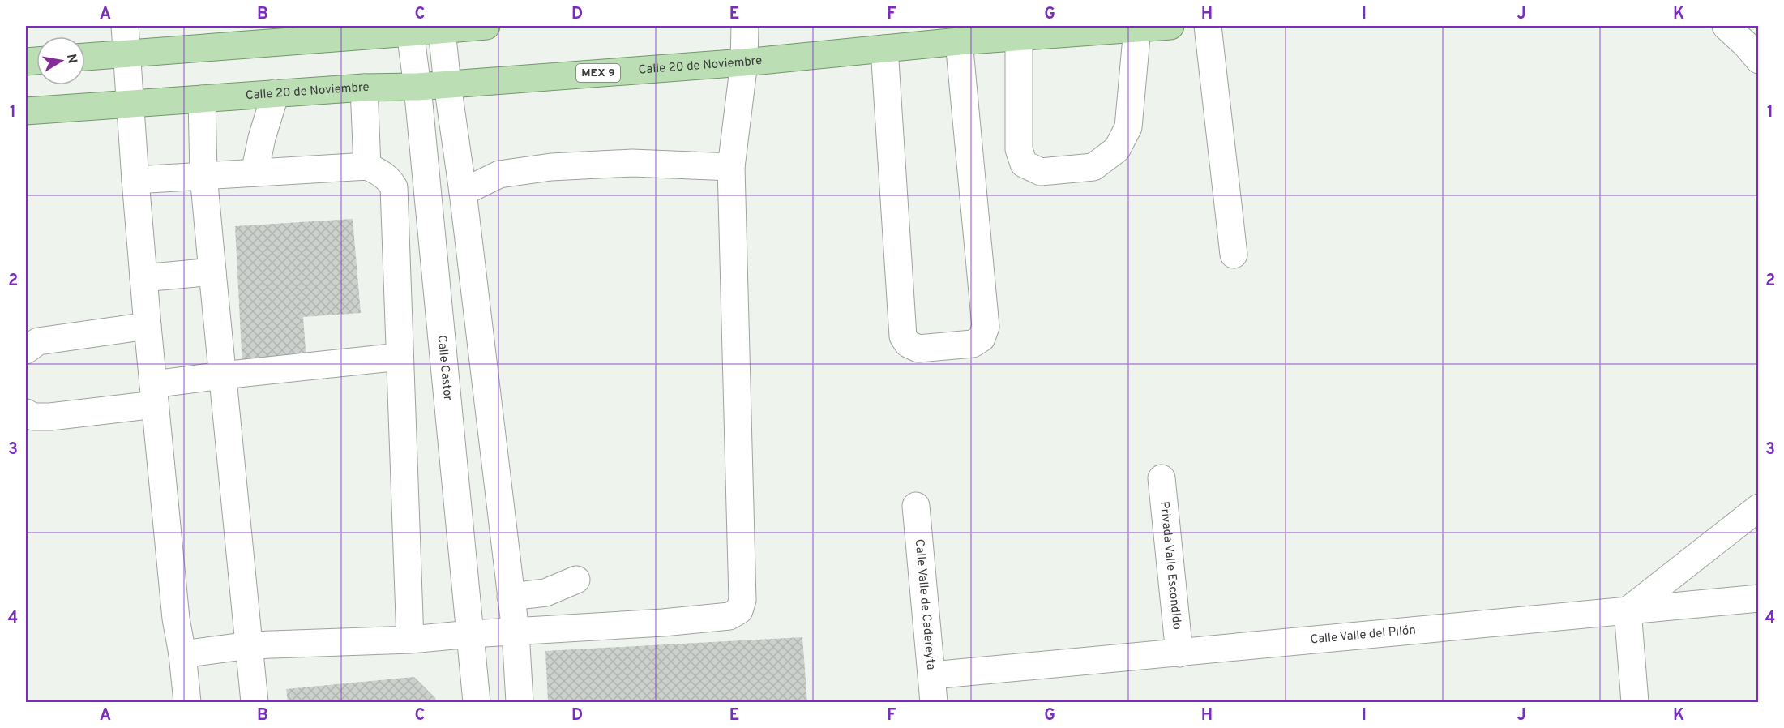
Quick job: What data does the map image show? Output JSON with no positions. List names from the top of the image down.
{
  "streets": {
    "main road": ["Calle 20 de Noviembre", "MEX 9"],
    "street": [
      "Calle Castor",
      "Privada Valle Escondido",
      "Calle Valle de Cadereyta",
      "Calle Valle del Pilón"
    ]
  },
  "crossings": [
    ["Calle 20 de Noviembre", "Calle Castor"],
    ["Privada Valle Escondido", "Calle Valle del Pilón"],
    ["Calle Valle de Cadereyta", "Calle Valle del Pilón"]
  ],
  "north": "right",
  "grid": {
    "columns": [
      "A",
      "B",
      "C",
      "D",
      "E",
      "F",
      "G",
      "H",
      "I",
      "J",
      "K"
    ],
    "rows": [
      "1",
      "2",
      "3",
      "4"
    ]
  }
}
